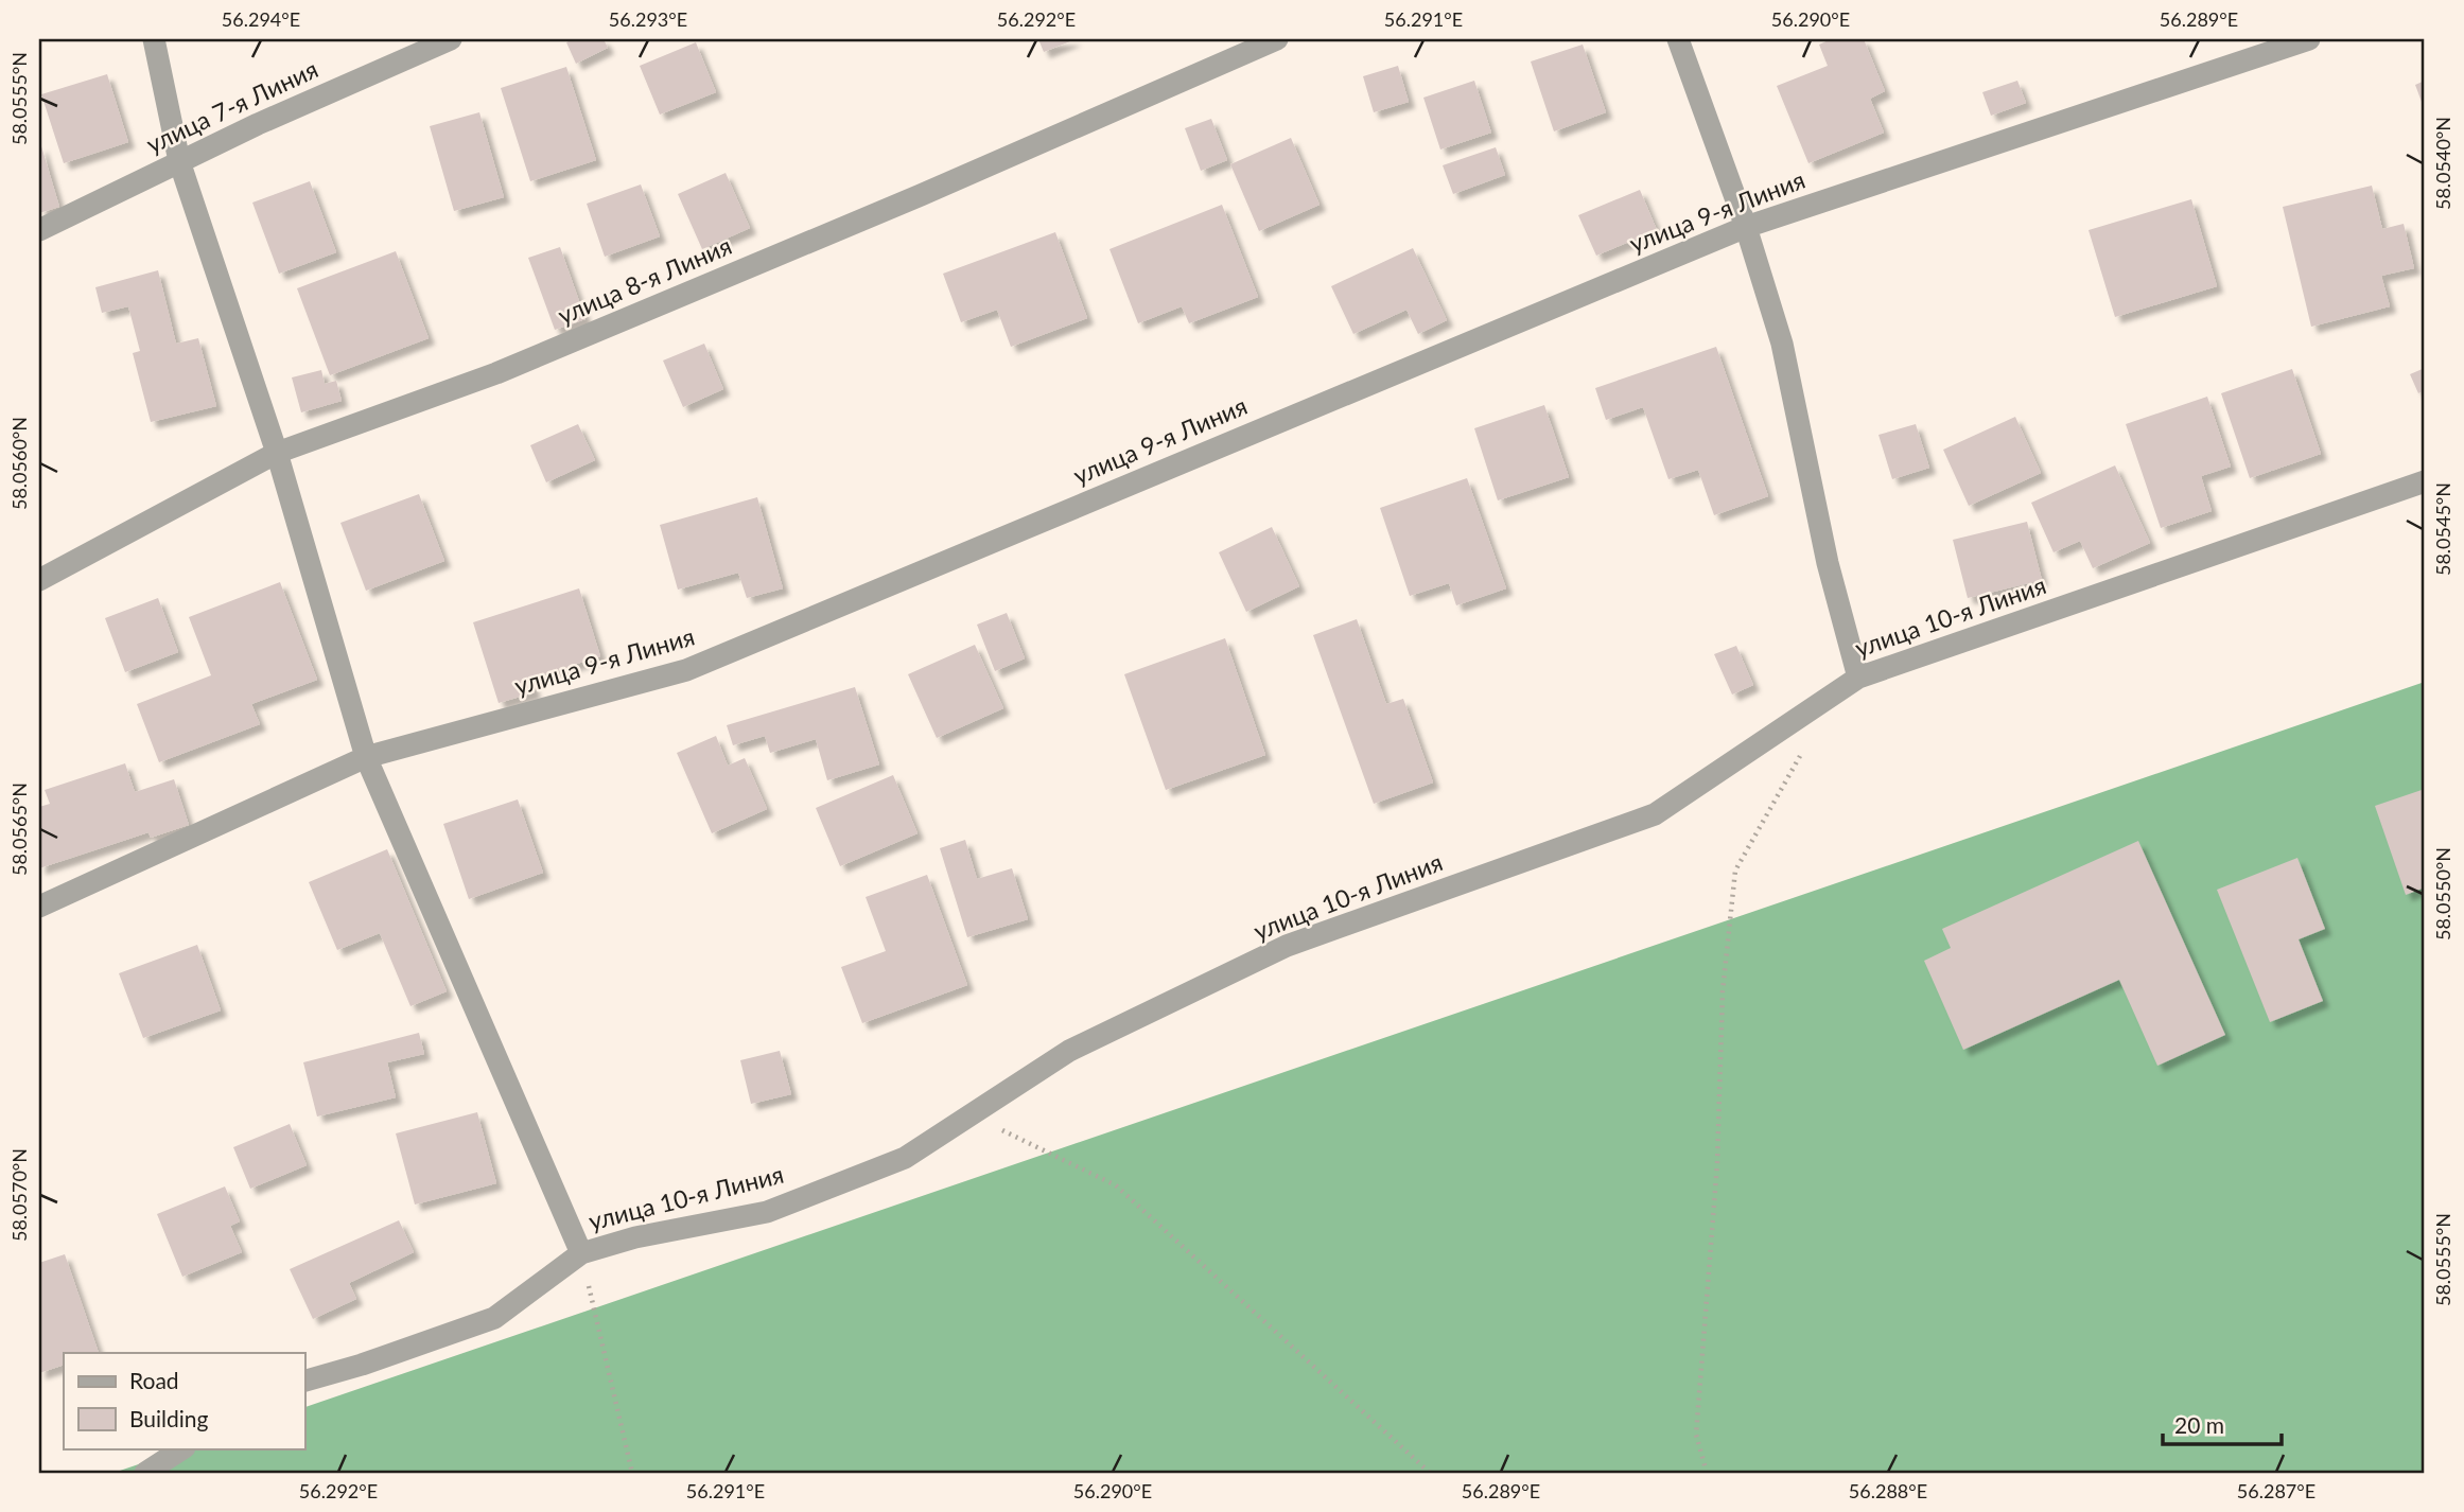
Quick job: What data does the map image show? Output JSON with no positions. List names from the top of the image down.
{
  "streets": {
    "street": [
      "улица 7-я Линия",
      "улица 9-я Линия",
      "улица 8-я Линия",
      "улица 10-я Линия"
    ]
  },
  "legend": ["Road", "Building"],
  "scale_bar": "20 m",
  "coordinates": [
    "56.294°E",
    "56.293°E",
    "56.292°E",
    "56.291°E",
    "56.290°E",
    "56.289°E",
    "58.0555°N",
    "58.0540°N",
    "58.0560°N",
    "58.0545°N",
    "58.0565°N",
    "58.0550°N",
    "58.0570°N",
    "56.288°E",
    "56.287°E"
  ]
}
